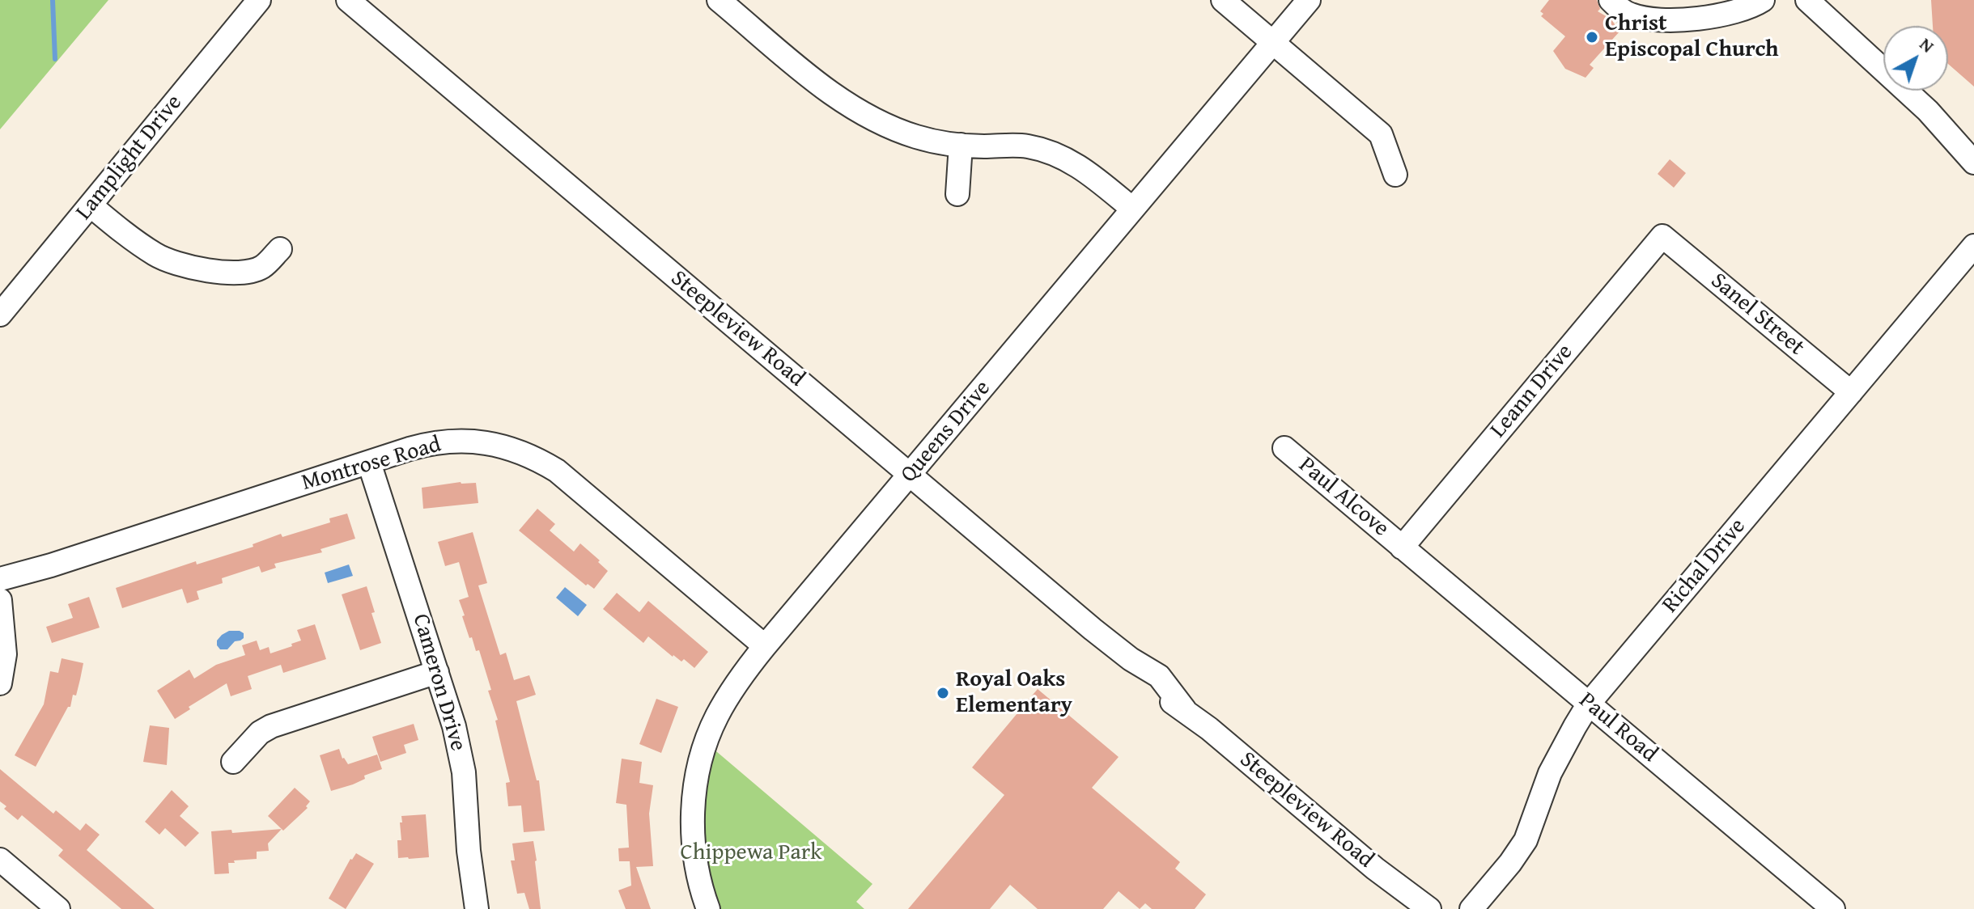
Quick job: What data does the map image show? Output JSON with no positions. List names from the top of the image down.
{
  "streets": {
    "street": [
      "Lamplight Drive",
      "Sanel Street",
      "Steepleview Road",
      "Leann Drive",
      "Queens Drive",
      "Montrose Road",
      "Paul Alcove",
      "Richal Drive",
      "Cameron Drive",
      "Paul Road"
    ]
  },
  "crossings": [
    ["Sanel Street", "Leann Drive"],
    ["Sanel Street", "Richal Drive"],
    ["Steepleview Road", "Queens Drive"],
    ["Leann Drive", "Paul Alcove"],
    ["Leann Drive", "Paul Road"],
    ["Queens Drive", "Montrose Road"],
    ["Montrose Road", "Cameron Drive"],
    ["Paul Alcove", "Paul Road"],
    ["Richal Drive", "Paul Road"]
  ],
  "parks": ["Chippewa Park"],
  "places": ["Christ Episcopal Church", "Royal Oaks Elementary"],
  "north": "top right"
}
